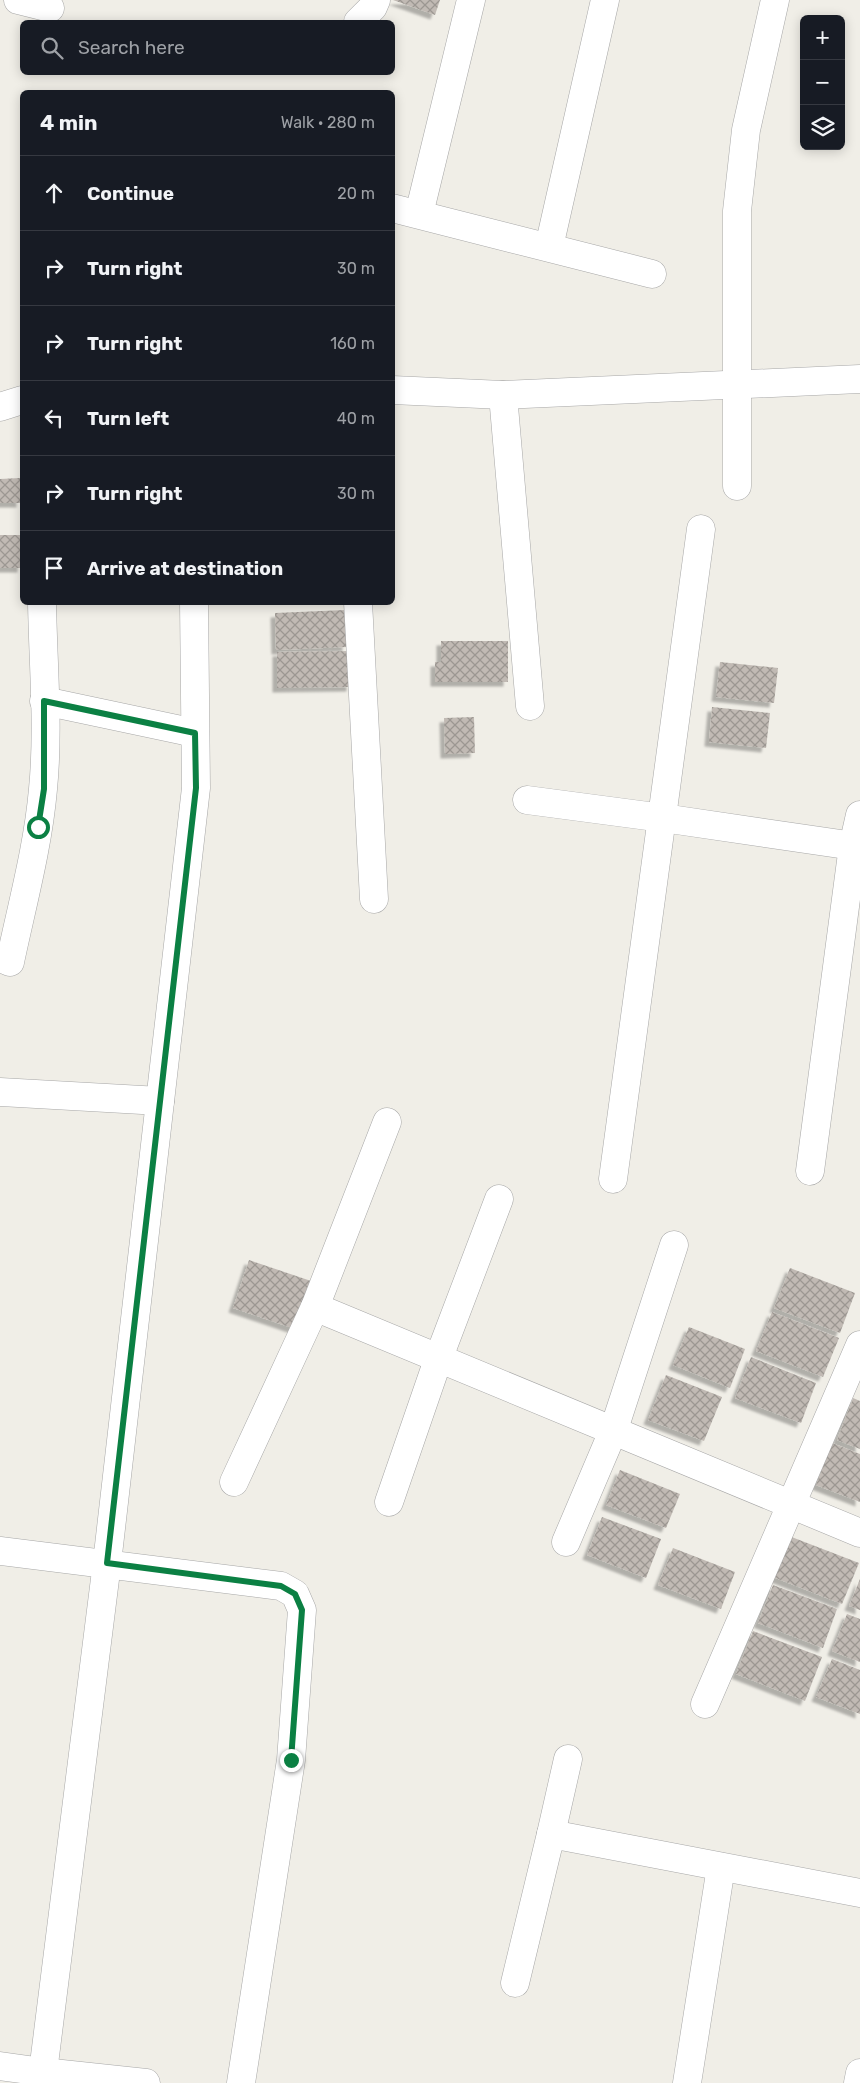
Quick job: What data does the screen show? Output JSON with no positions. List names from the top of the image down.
{
  "page": {
    "map_buttons": ["+", "−"],
    "search": "Search here",
    "heading": ["4 min", "Walk · 280 m"],
    "list": [
      ["Continue", "20 m"],
      ["Turn right", "30 m"],
      ["Turn right", "160 m"],
      ["Turn left", "40 m"],
      ["Turn right", "30 m"],
      "Arrive at destination"
    ]
  }
}
